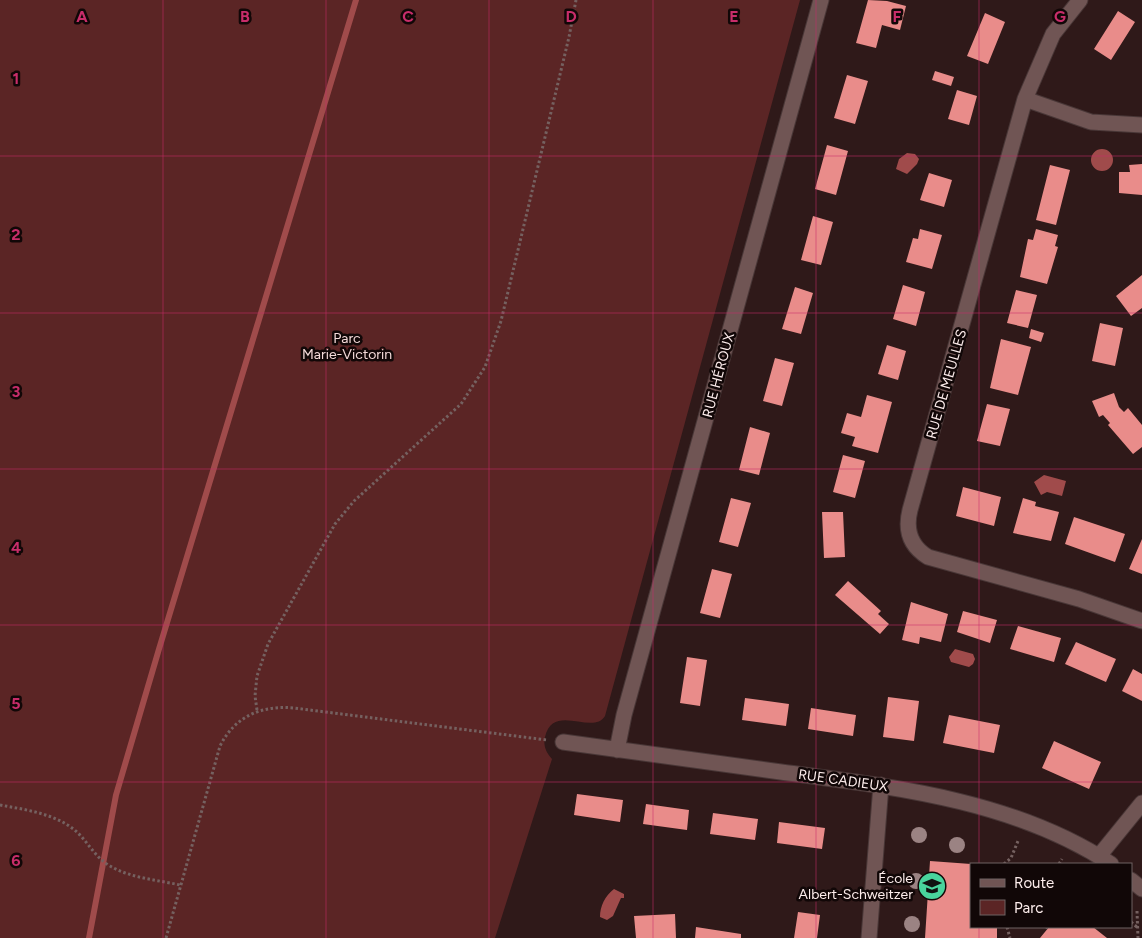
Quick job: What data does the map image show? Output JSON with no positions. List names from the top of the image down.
{
  "streets": {
    "street": ["RUE HÉROUX", "RUE DE MEULLES", "RUE CADIEUX"]
  },
  "crossings": [
    ["RUE HÉROUX", "RUE CADIEUX"]
  ],
  "parks": ["Parc Marie-Victorin"],
  "places": {
    "school or university": ["École Albert-Schweitzer"]
  },
  "legend": ["Route", "Parc"],
  "grid": {
    "columns": [
      "A",
      "B",
      "C",
      "D",
      "E",
      "F",
      "G"
    ],
    "rows": [
      "1",
      "2",
      "3",
      "4",
      "5",
      "6"
    ]
  }
}
